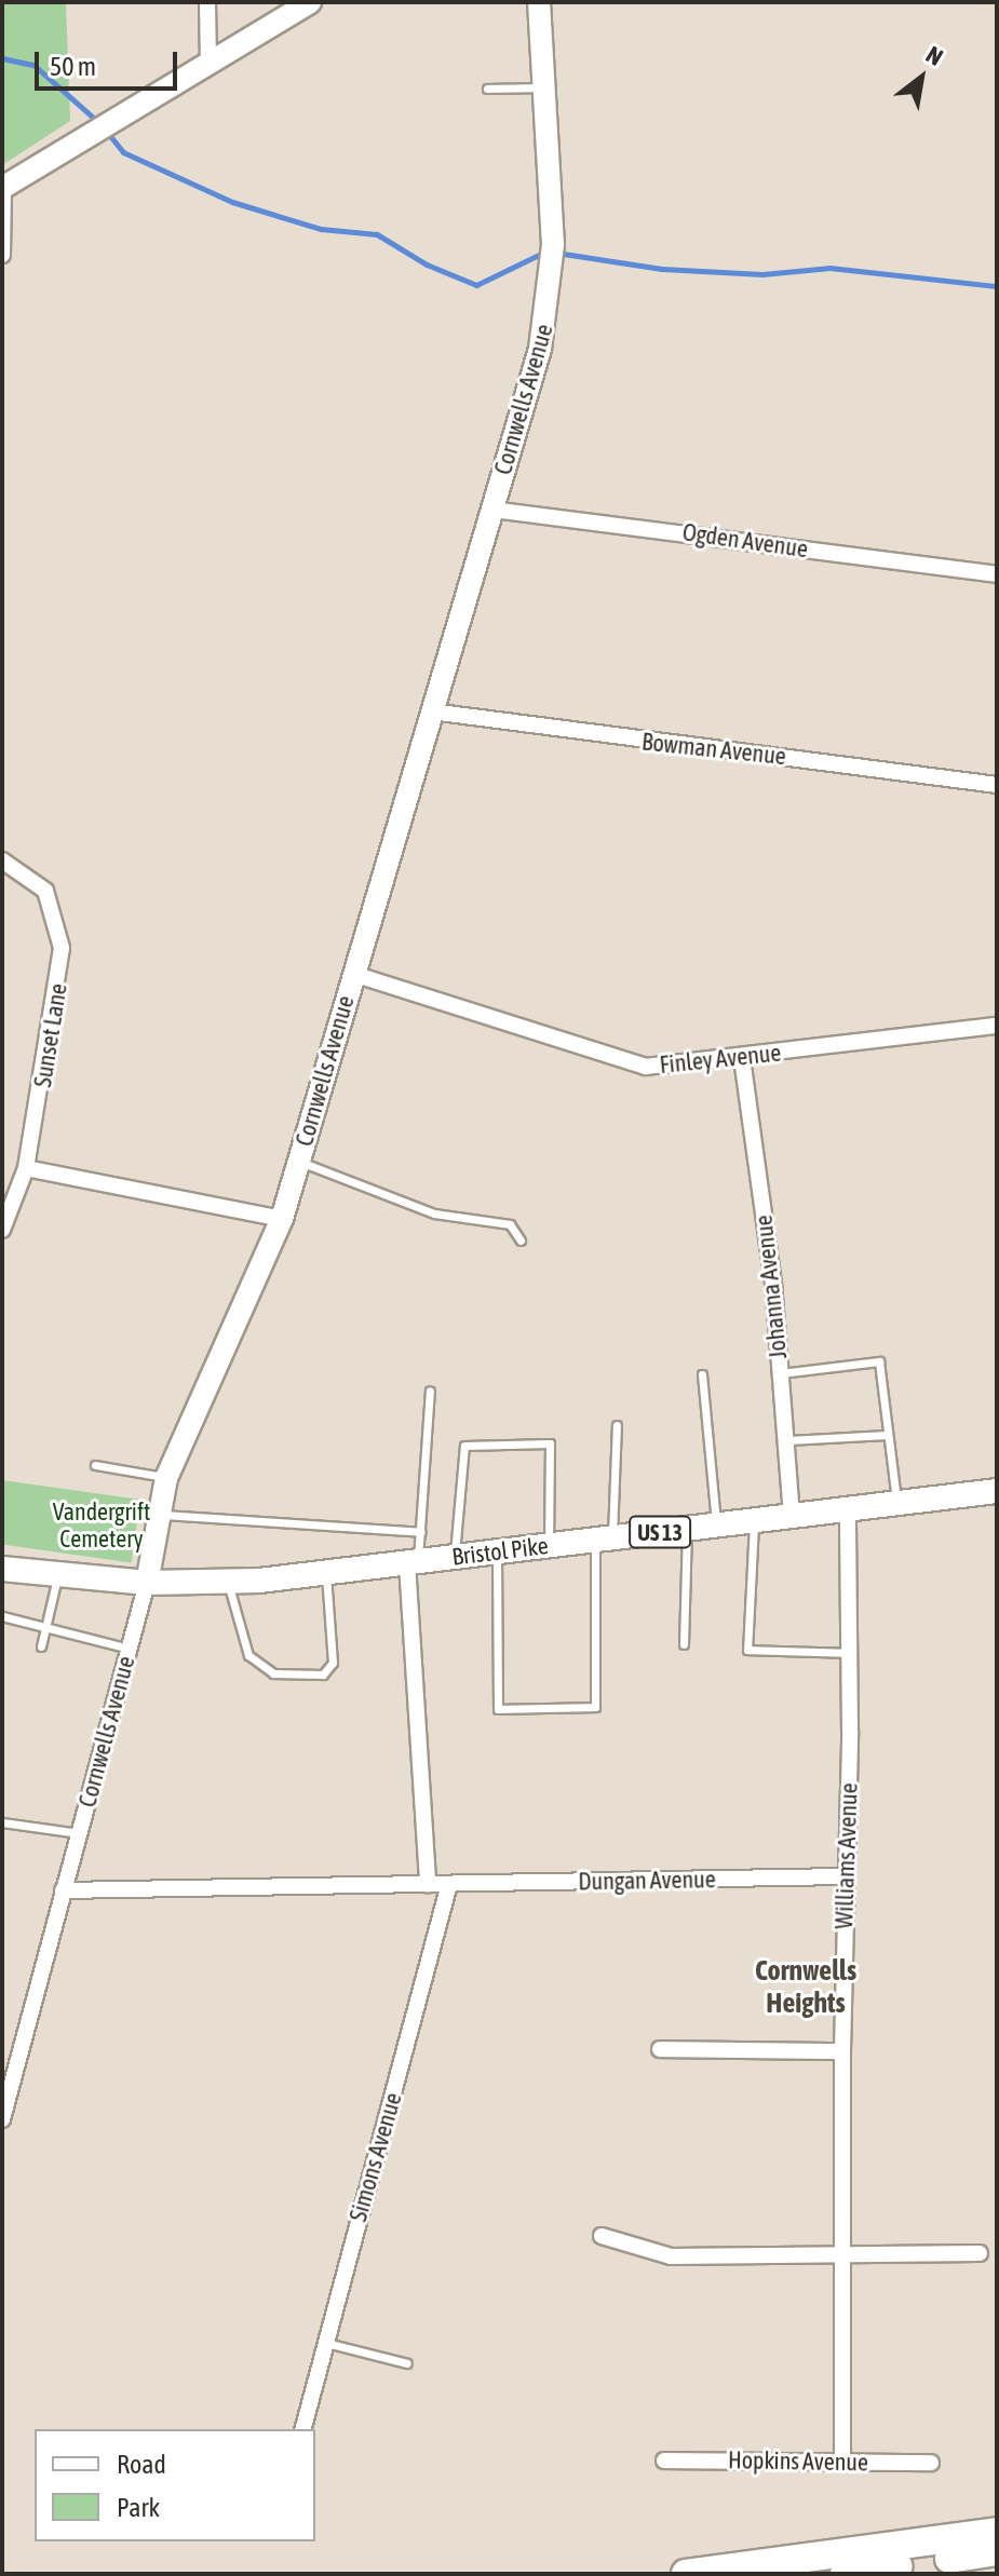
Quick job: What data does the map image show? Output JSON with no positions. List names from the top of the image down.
{
  "streets": {
    "main road": ["US 13", "Bristol Pike"],
    "street": [
      "Cornwells Avenue",
      "Ogden Avenue",
      "Bowman Avenue",
      "Sunset Lane",
      "Finley Avenue",
      "Johanna Avenue",
      "Williams Avenue",
      "Dungan Avenue",
      "Simons Avenue",
      "Hopkins Avenue"
    ]
  },
  "crossings": [
    ["Cornwells Avenue", "Ogden Avenue"],
    ["Cornwells Avenue", "Bowman Avenue"],
    ["Cornwells Avenue", "Finley Avenue"],
    ["Cornwells Avenue", "Bristol Pike"],
    ["Finley Avenue", "Johanna Avenue"],
    ["Johanna Avenue", "Bristol Pike"],
    ["Bristol Pike", "Williams Avenue"],
    ["Williams Avenue", "Dungan Avenue"],
    ["Williams Avenue", "Hopkins Avenue"],
    ["Dungan Avenue", "Simons Avenue"]
  ],
  "districts": ["Cornwells Heights"],
  "parks": ["Vandergrift Cemetery"],
  "legend": ["Road", "Park"],
  "scale_bar": "50 m",
  "north": "top right"
}
